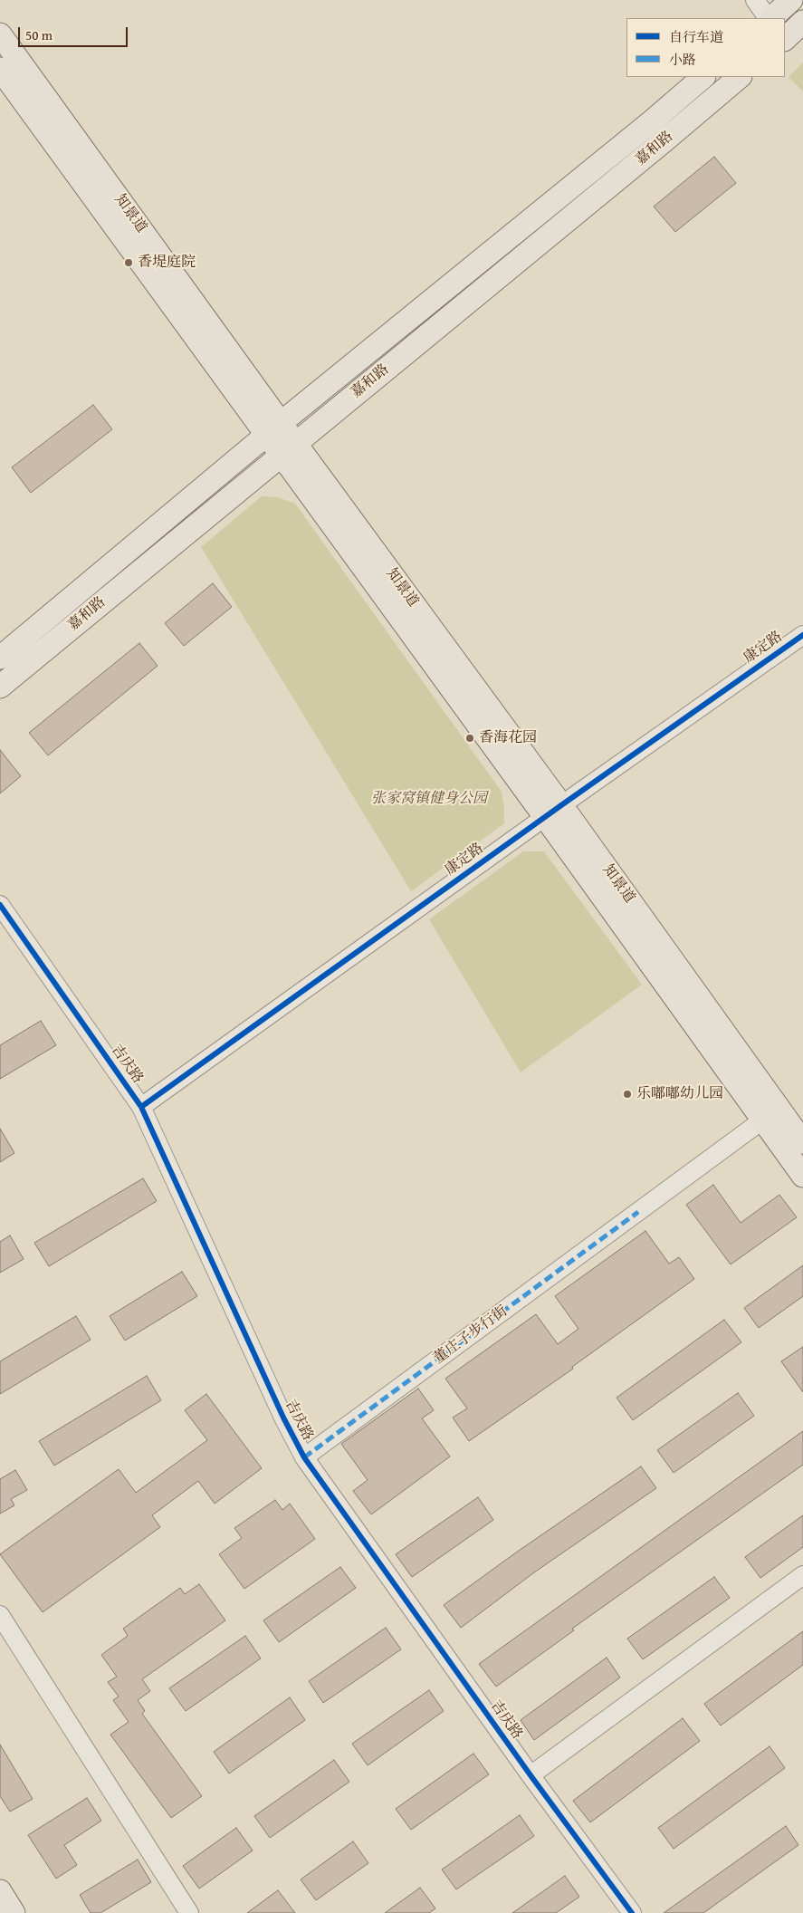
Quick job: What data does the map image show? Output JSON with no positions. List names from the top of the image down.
{
  "streets": {
    "main road": ["嘉和路", "知景道"],
    "street": ["康定路", "吉庆路", "董庄子步行街"]
  },
  "crossings": [
    ["嘉和路", "知景道"],
    ["知景道", "康定路"],
    ["知景道", "董庄子步行街"],
    ["康定路", "吉庆路"],
    ["吉庆路", "董庄子步行街"]
  ],
  "parks": ["张家窝镇健身公园"],
  "places": ["香堤庭院", "香海花园", "乐嘟嘟幼儿园"],
  "legend": ["自行车道", "小路"],
  "scale_bar": "50 m"
}
